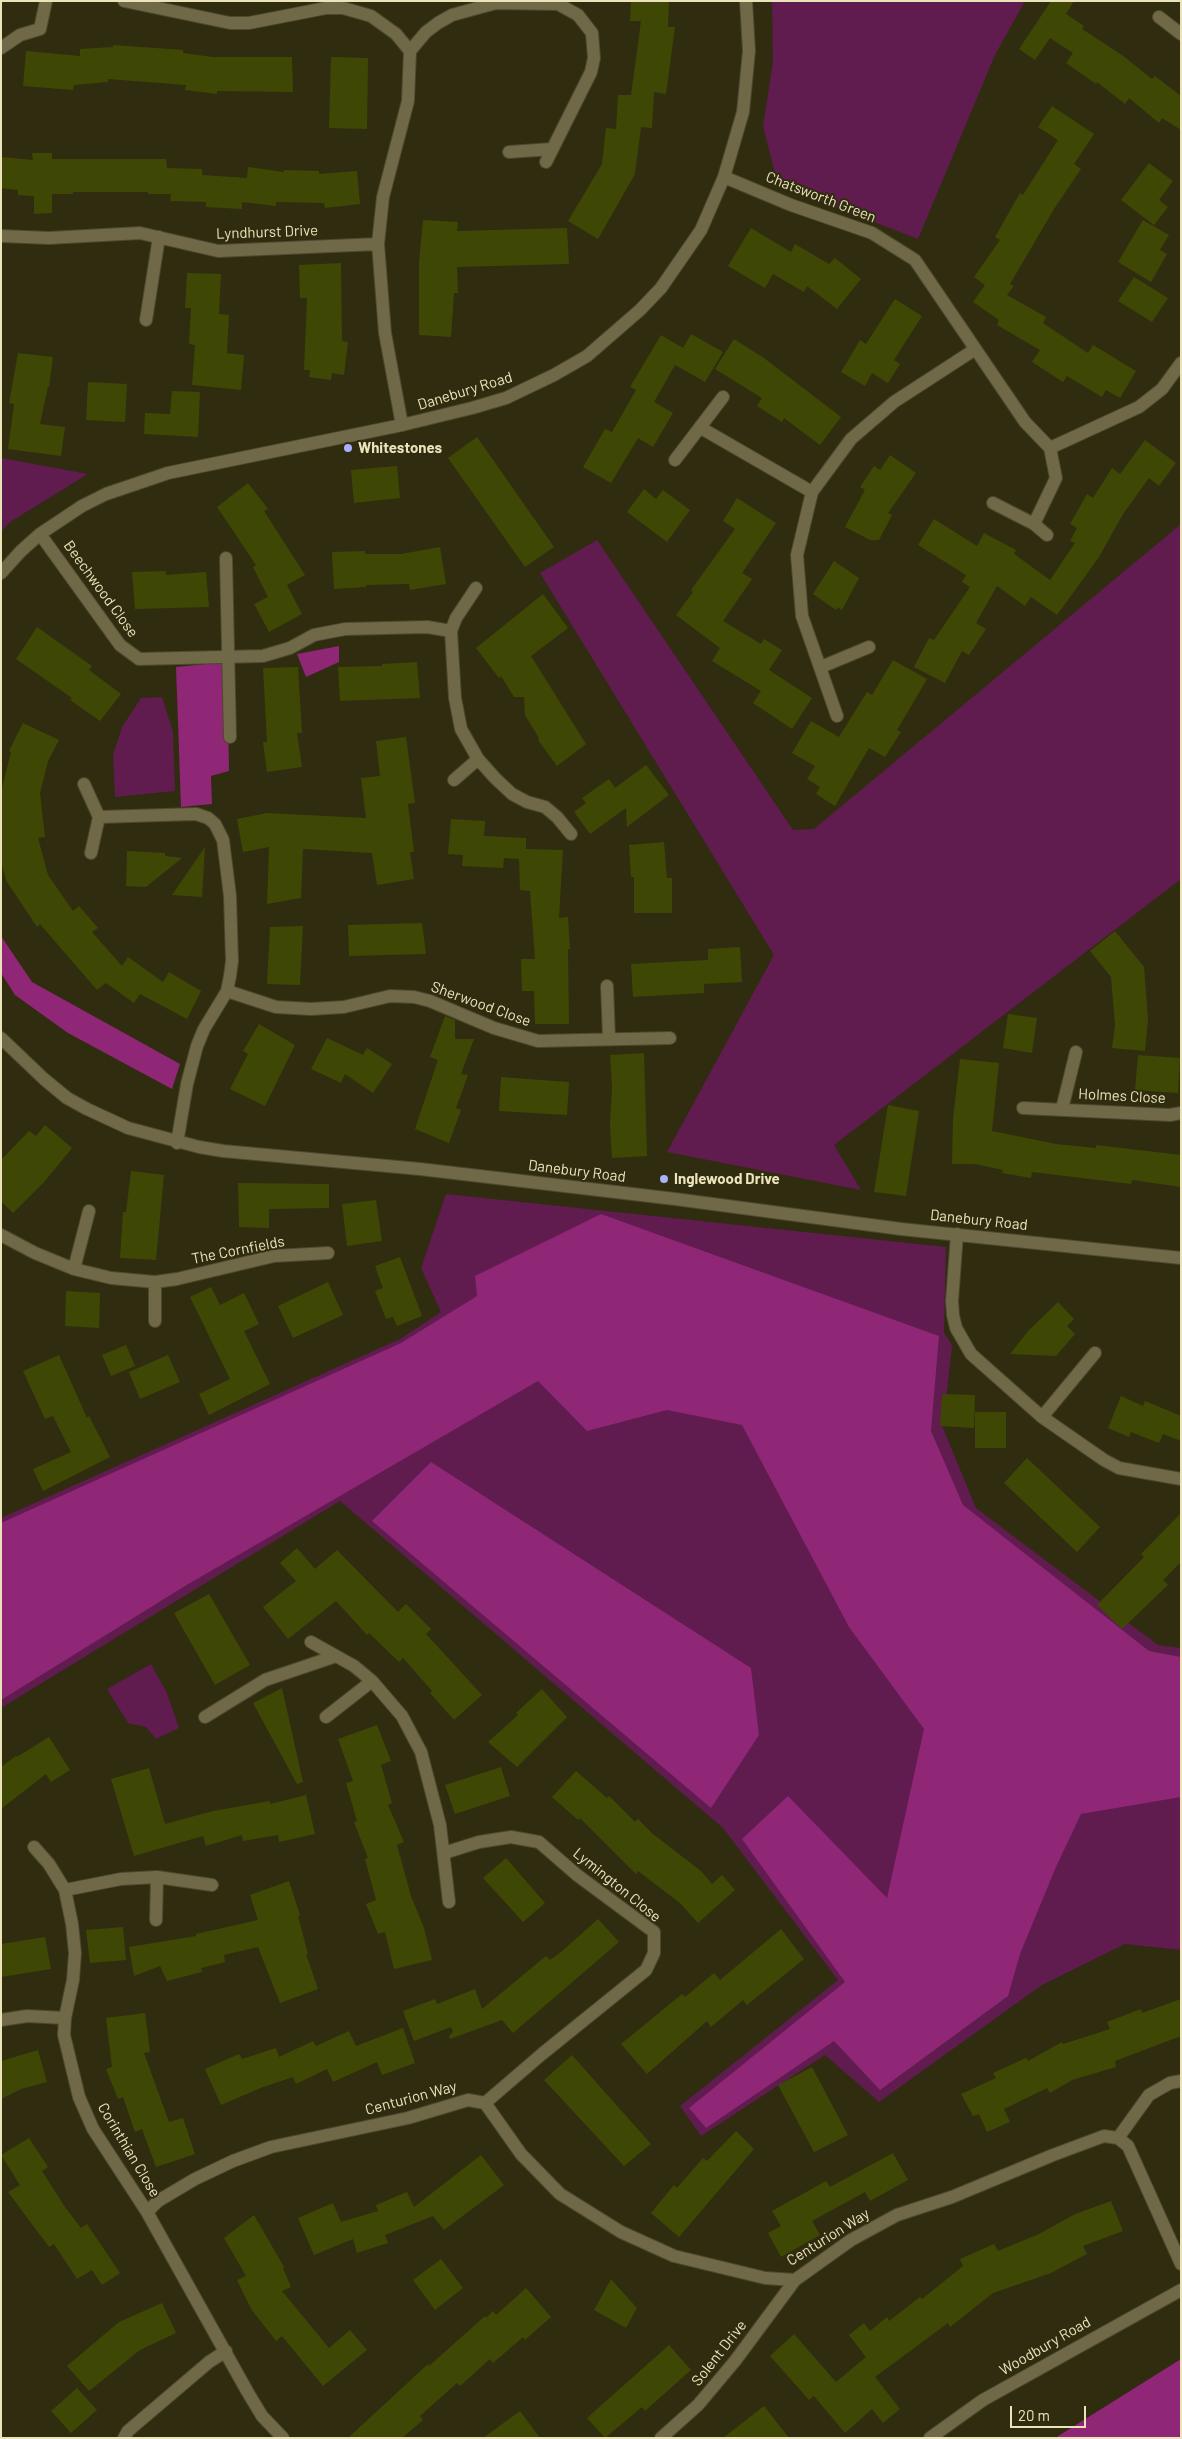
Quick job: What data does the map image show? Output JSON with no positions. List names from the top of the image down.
{
  "streets": {
    "street": [
      "Chatsworth Green",
      "Lyndhurst Drive",
      "Danebury Road",
      "Beechwood Close",
      "Sherwood Close",
      "Holmes Close",
      "The Cornfields",
      "Lymington Close",
      "Centurion Way",
      "Corinthian Close",
      "Woodbury Road",
      "Solent Drive"
    ]
  },
  "crossings": [
    ["Chatsworth Green", "Danebury Road"],
    ["Danebury Road", "Beechwood Close"],
    ["Lymington Close", "Centurion Way"],
    ["Centurion Way", "Corinthian Close"],
    ["Centurion Way", "Solent Drive"]
  ],
  "places": ["Whitestones", "Inglewood Drive"],
  "scale_bar": "20 m"
}
